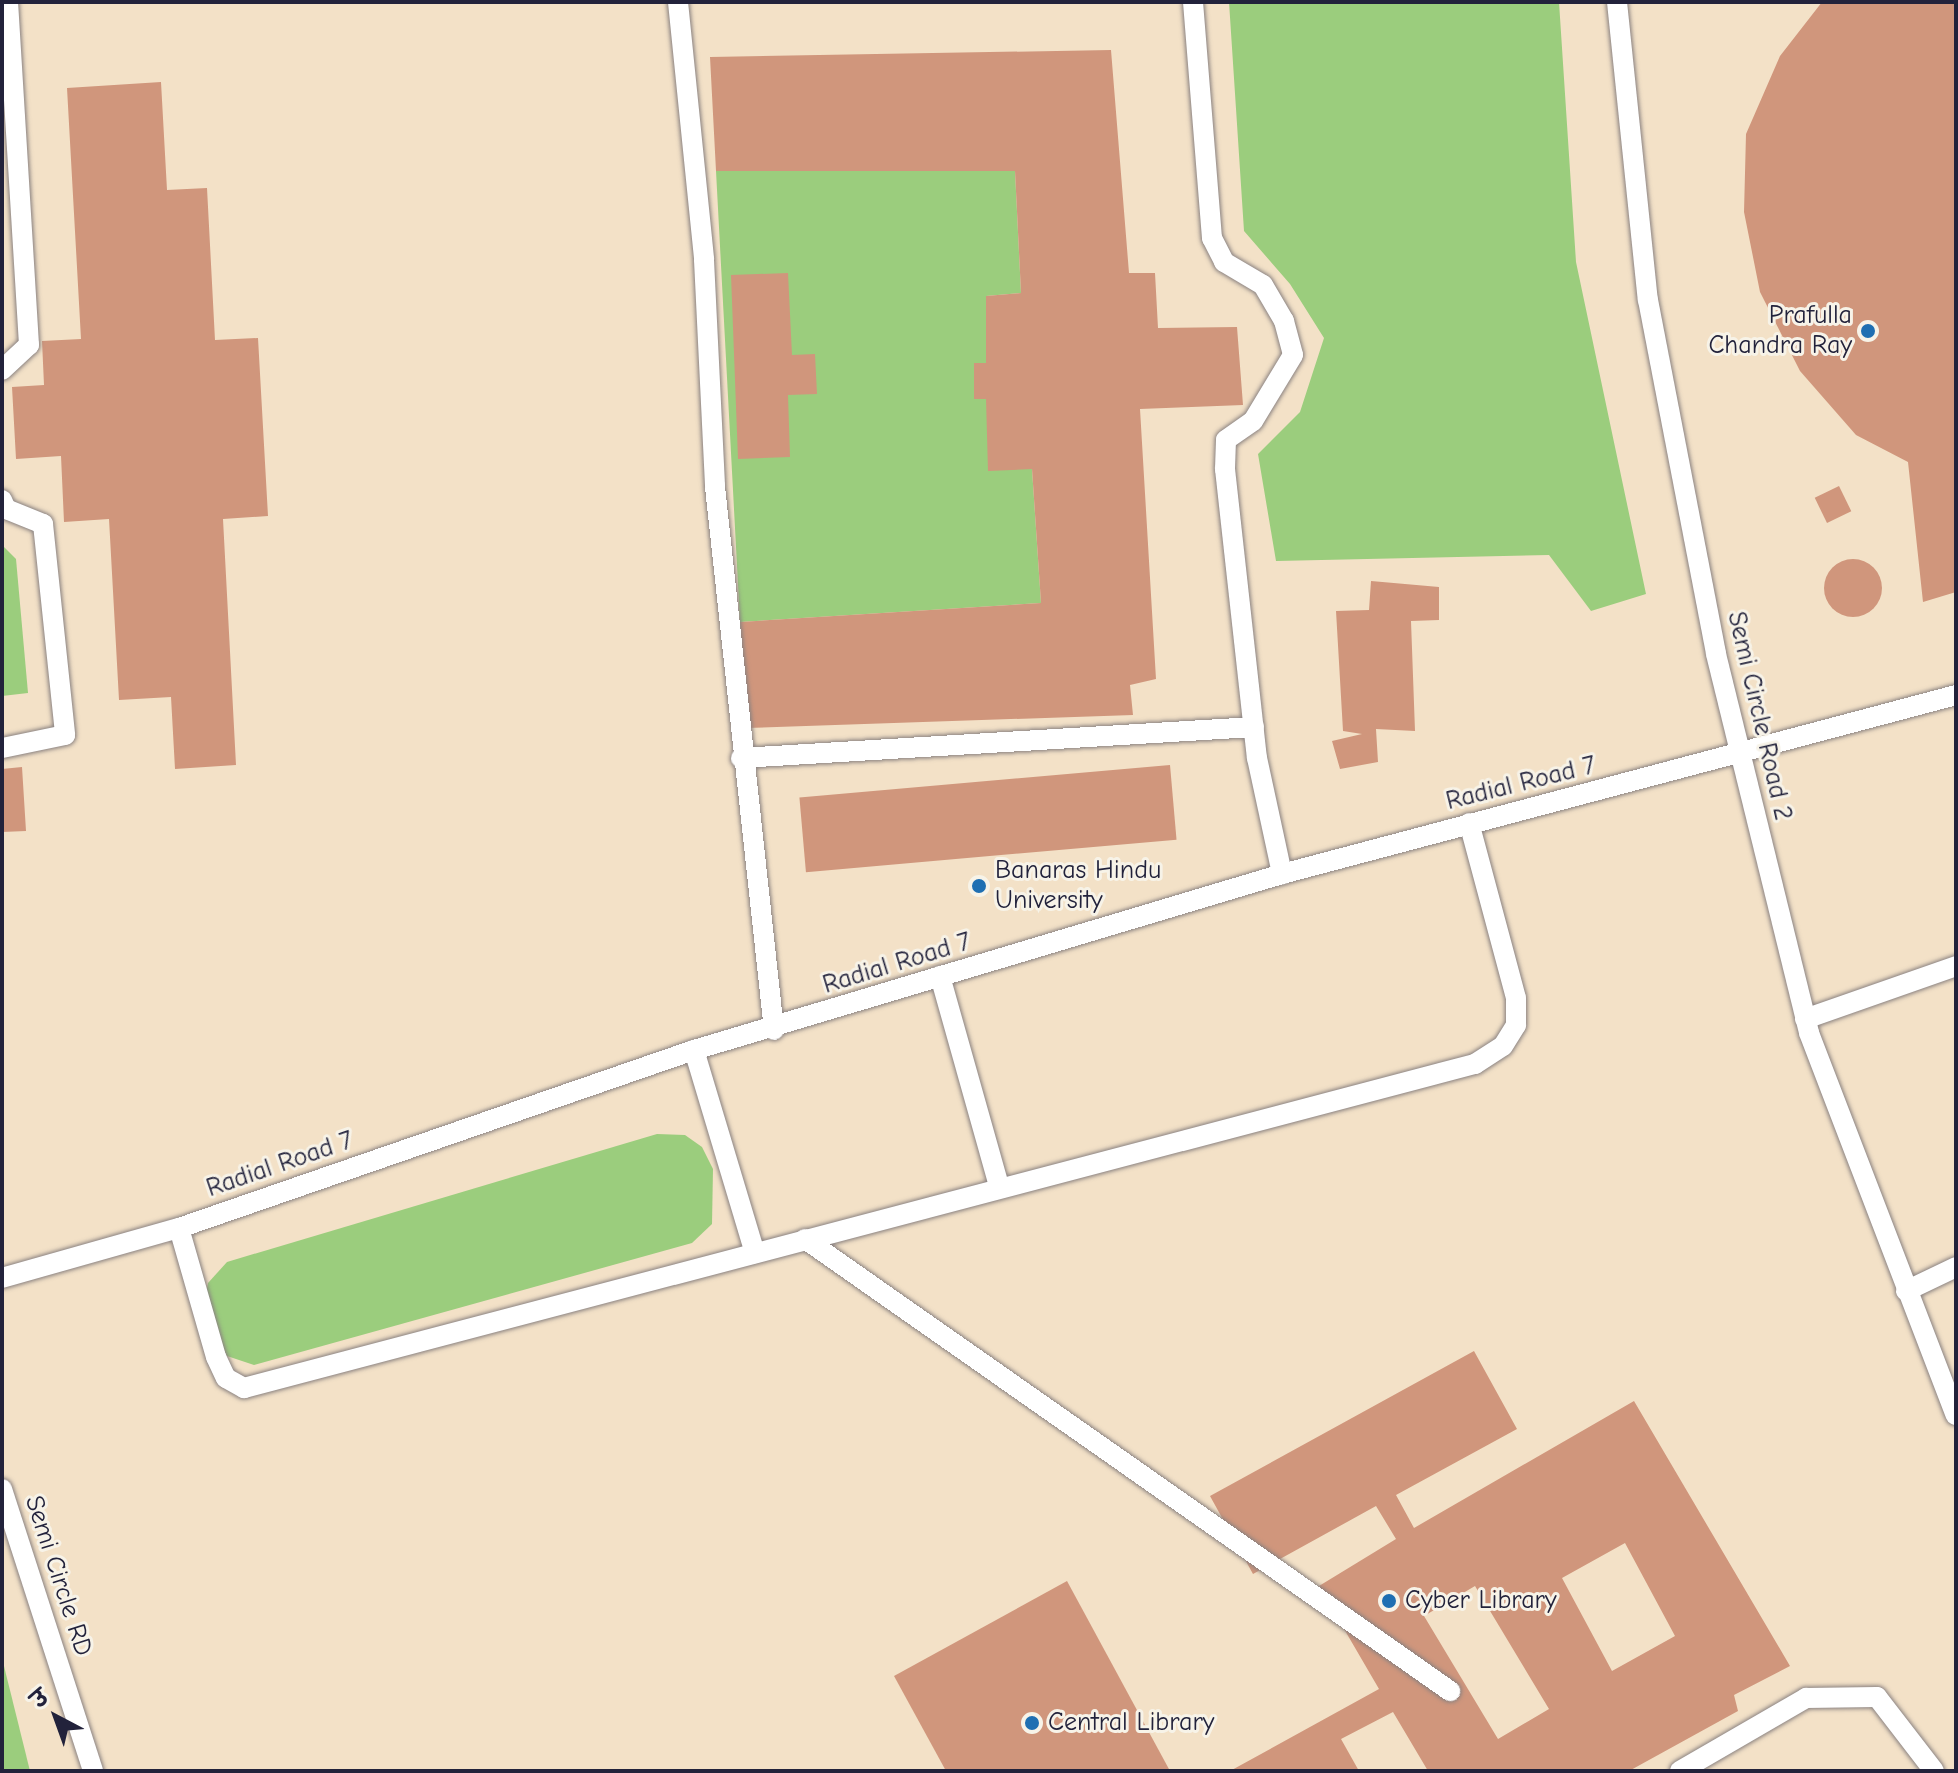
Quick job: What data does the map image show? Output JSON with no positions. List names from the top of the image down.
{
  "streets": {
    "lane": ["Semi Circle Road 2", "Radial Road 7", "Semi Circle RD"]
  },
  "crossings": [
    ["Semi Circle Road 2", "Radial Road 7"]
  ],
  "places": [
    "Prafulla Chandra Ray",
    "Banaras Hindu University",
    "Cyber Library",
    "Central Library"
  ],
  "north": "top left"
}
